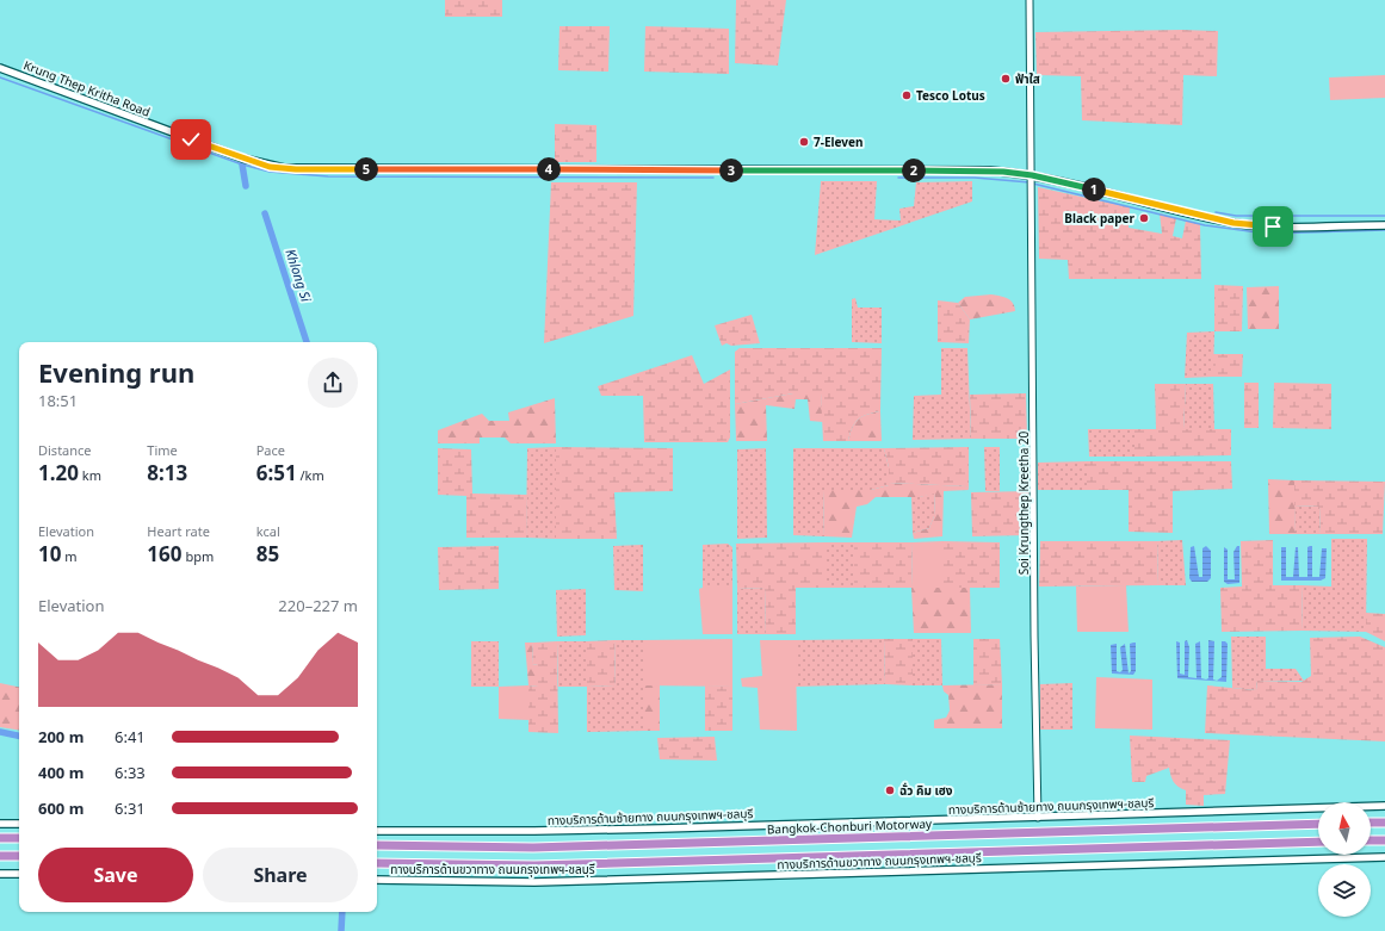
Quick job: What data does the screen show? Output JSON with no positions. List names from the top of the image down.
{
  "streets": {
    "highway": ["Bangkok-Chonburi Motorway"],
    "main road": ["Krung Thep Kritha Road", "ทางบริการด้านซ้ายทาง ถนนกรุงเทพฯ-ชลบุรี", "ทางบริการด้านขวาทาง ถนนกรุงเทพฯ-ชลบุรี"],
    "street": ["Soi Krungthep Kreetha 20"]
  },
  "crossings": [
    ["Krung Thep Kritha Road", "Soi Krungthep Kreetha 20"],
    ["Soi Krungthep Kreetha 20", "ทางบริการด้านซ้ายทาง ถนนกรุงเทพฯ-ชลบุรี"]
  ],
  "water": ["Khlong Si"],
  "places": [
    "ฟ้าใส",
    "Tesco Lotus",
    "7-Eleven",
    "Black paper",
    "ฉั่ว คิม เฮง"
  ],
  "north": "top",
  "page": {
    "pins": [
      "4",
      "5",
      "2",
      "3",
      "1"
    ],
    "heading": ["Evening run", "18:51"],
    "stats": [
      ["Distance", "1.20 km"],
      ["Time", "8:13"],
      ["Pace", "6:51 /km"],
      ["Elevation", "10 m"],
      ["Heart rate", "160 bpm"],
      ["kcal", "85"]
    ],
    "chart": ["Elevation", "220–227 m"],
    "list": [
      {
        "name": "200 m",
        "note": "6:41"
      },
      {
        "name": "400 m",
        "note": "6:33"
      },
      {
        "name": "600 m",
        "note": "6:31"
      }
    ],
    "buttons": ["Save", "Share"]
  }
}
